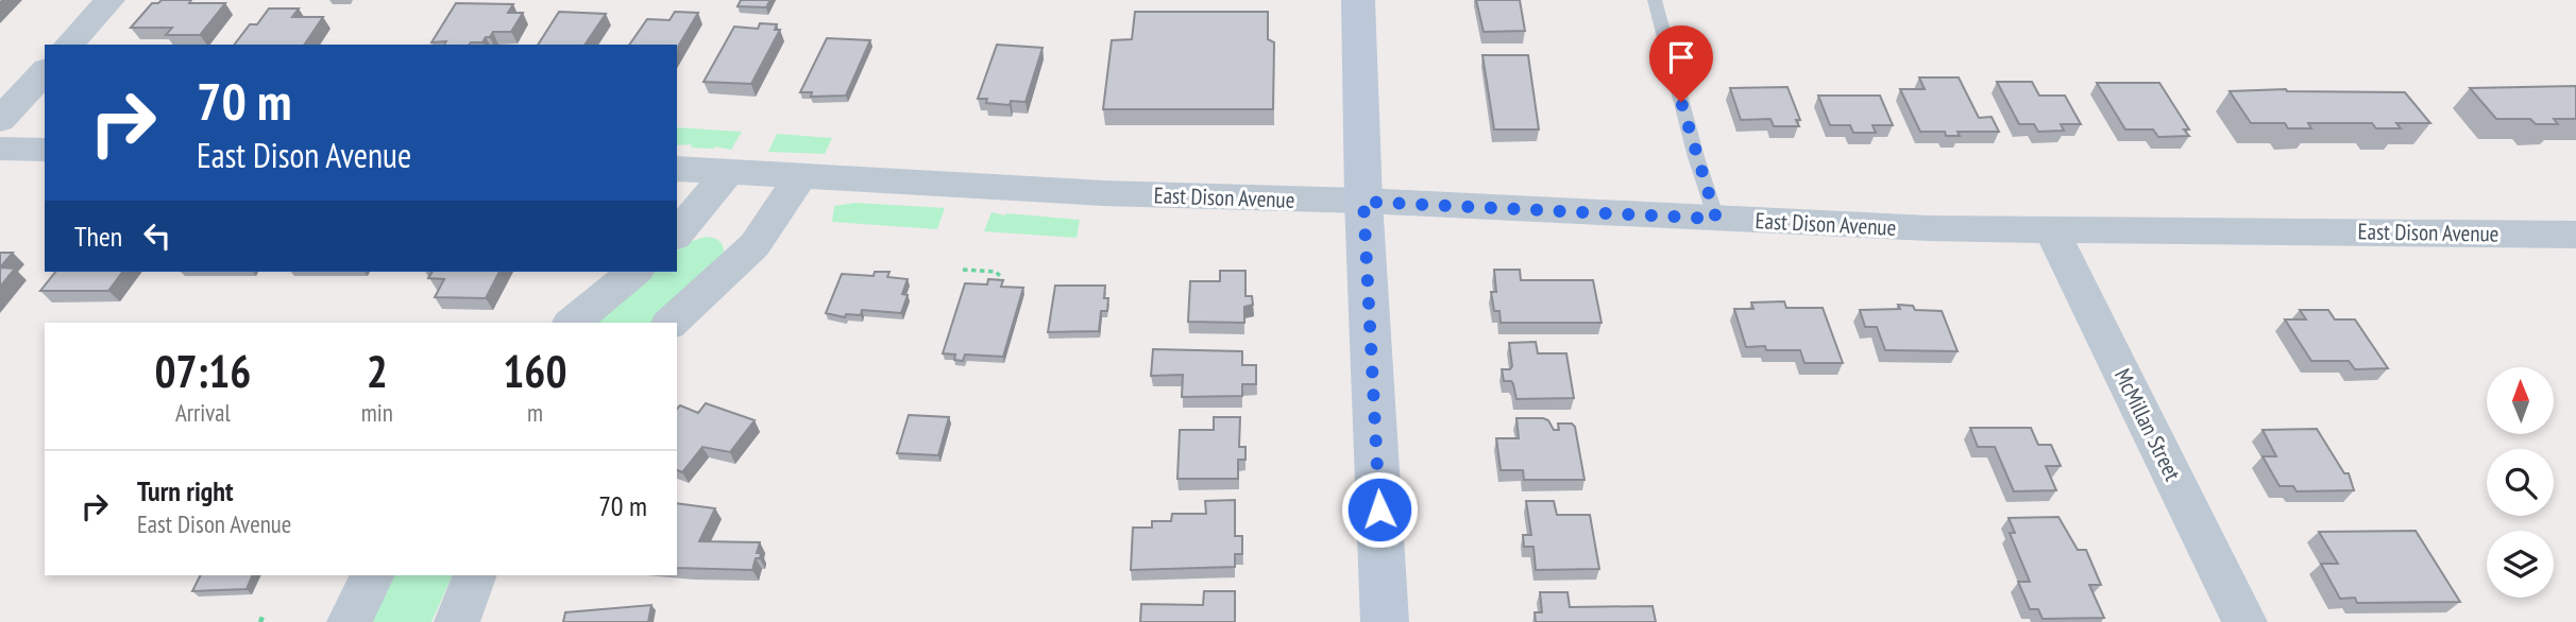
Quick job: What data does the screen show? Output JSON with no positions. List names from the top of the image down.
{
  "streets": {
    "street": ["East Dison Avenue", "McMillan Street"]
  },
  "crossings": [
    ["East Dison Avenue", "McMillan Street"]
  ],
  "north": "top",
  "page": {
    "turn": ["70 m", "East Dison Avenue"],
    "then": "Then",
    "eta": [
      "07:16",
      "Arrival",
      "2",
      "min",
      "160",
      "m"
    ],
    "list": [
      {
        "name": "Turn right",
        "note": "East Dison Avenue",
        "value": "70 m"
      }
    ]
  }
}
